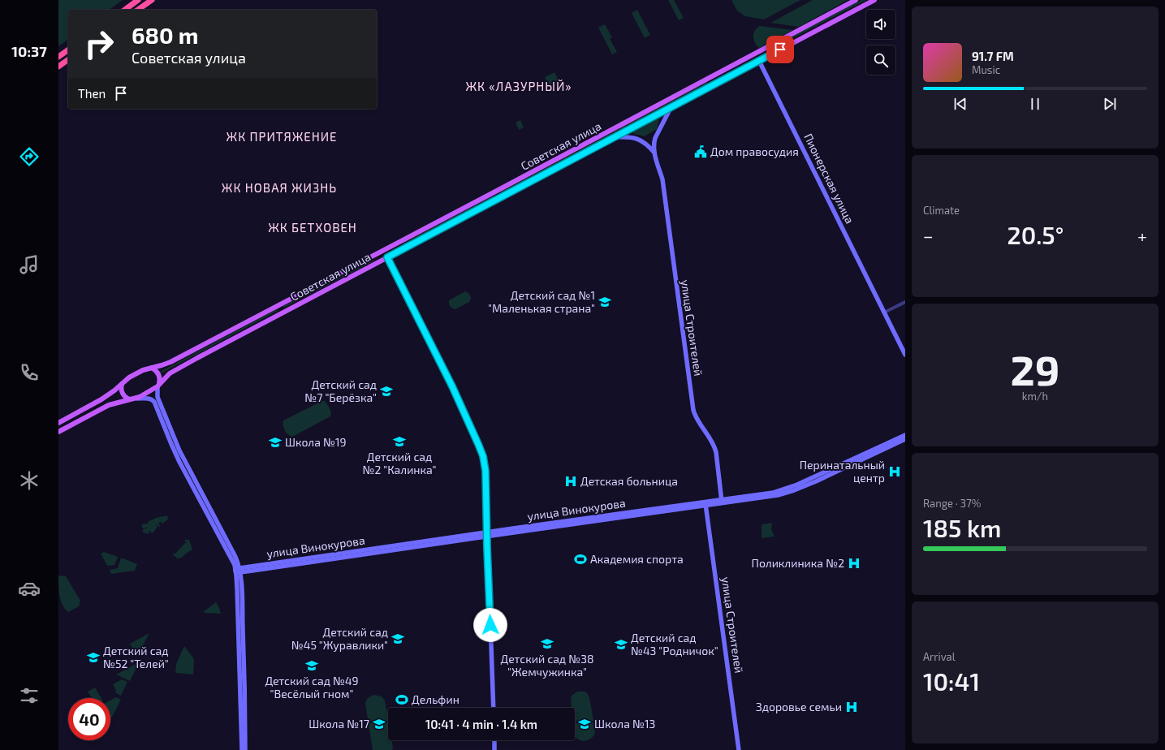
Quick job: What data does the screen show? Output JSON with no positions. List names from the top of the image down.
{
  "streets": {
    "main road": [
      "Советская улица",
      "Пионерская улица",
      "улица Строителей",
      "улица Винокурова"
    ]
  },
  "crossings": [
    ["Советская улица", "Пионерская улица"],
    ["Советская улица", "улица Строителей"],
    ["улица Строителей", "улица Винокурова"]
  ],
  "districts": [
    "ЖК «ЛАЗУРНЫЙ»",
    "ЖК ПРИТЯЖЕНИЕ",
    "ЖК НОВАЯ ЖИЗНЬ",
    "ЖК БЕТХОВЕН"
  ],
  "places": {
    "public building": ["Дом правосудия"],
    "school or university": [
      "Детский сад №1 \"Маленькая страна\"",
      "Детский сад №7 \"Берёзка\"",
      "Детский сад №2 \"Калинка\"",
      "Школа №19",
      "Детский сад №45 \"Журавлики\"",
      "Детский сад №38 \"Жемчужинка\"",
      "Детский сад №43 \"Родничок\"",
      "Детский сад №52 \"Телей\"",
      "Детский сад №49 \"Весёлый гном\"",
      "Школа №17",
      "Школа №13"
    ],
    "hospital": [
      "Перинатальный центр",
      "Детская больница",
      "Поликлиника №2",
      "Здоровье семьи"
    ],
    "sports": ["Академия спорта", "Дельфин"]
  },
  "page": {
    "tabs": "10:37",
    "turn": ["680 m", "Советская улица"],
    "song": ["91.7 FM", "Music"],
    "then": "Then",
    "tile": [
      "Climate",
      ["29", "km/h"],
      ["Range · 37%", "185 km"],
      ["Arrival", "10:41"]
    ],
    "heat": ["−", "20.5°", "+"],
    "limit": "40",
    "trip": "10:41 · 4 min · 1.4 km"
  }
}
